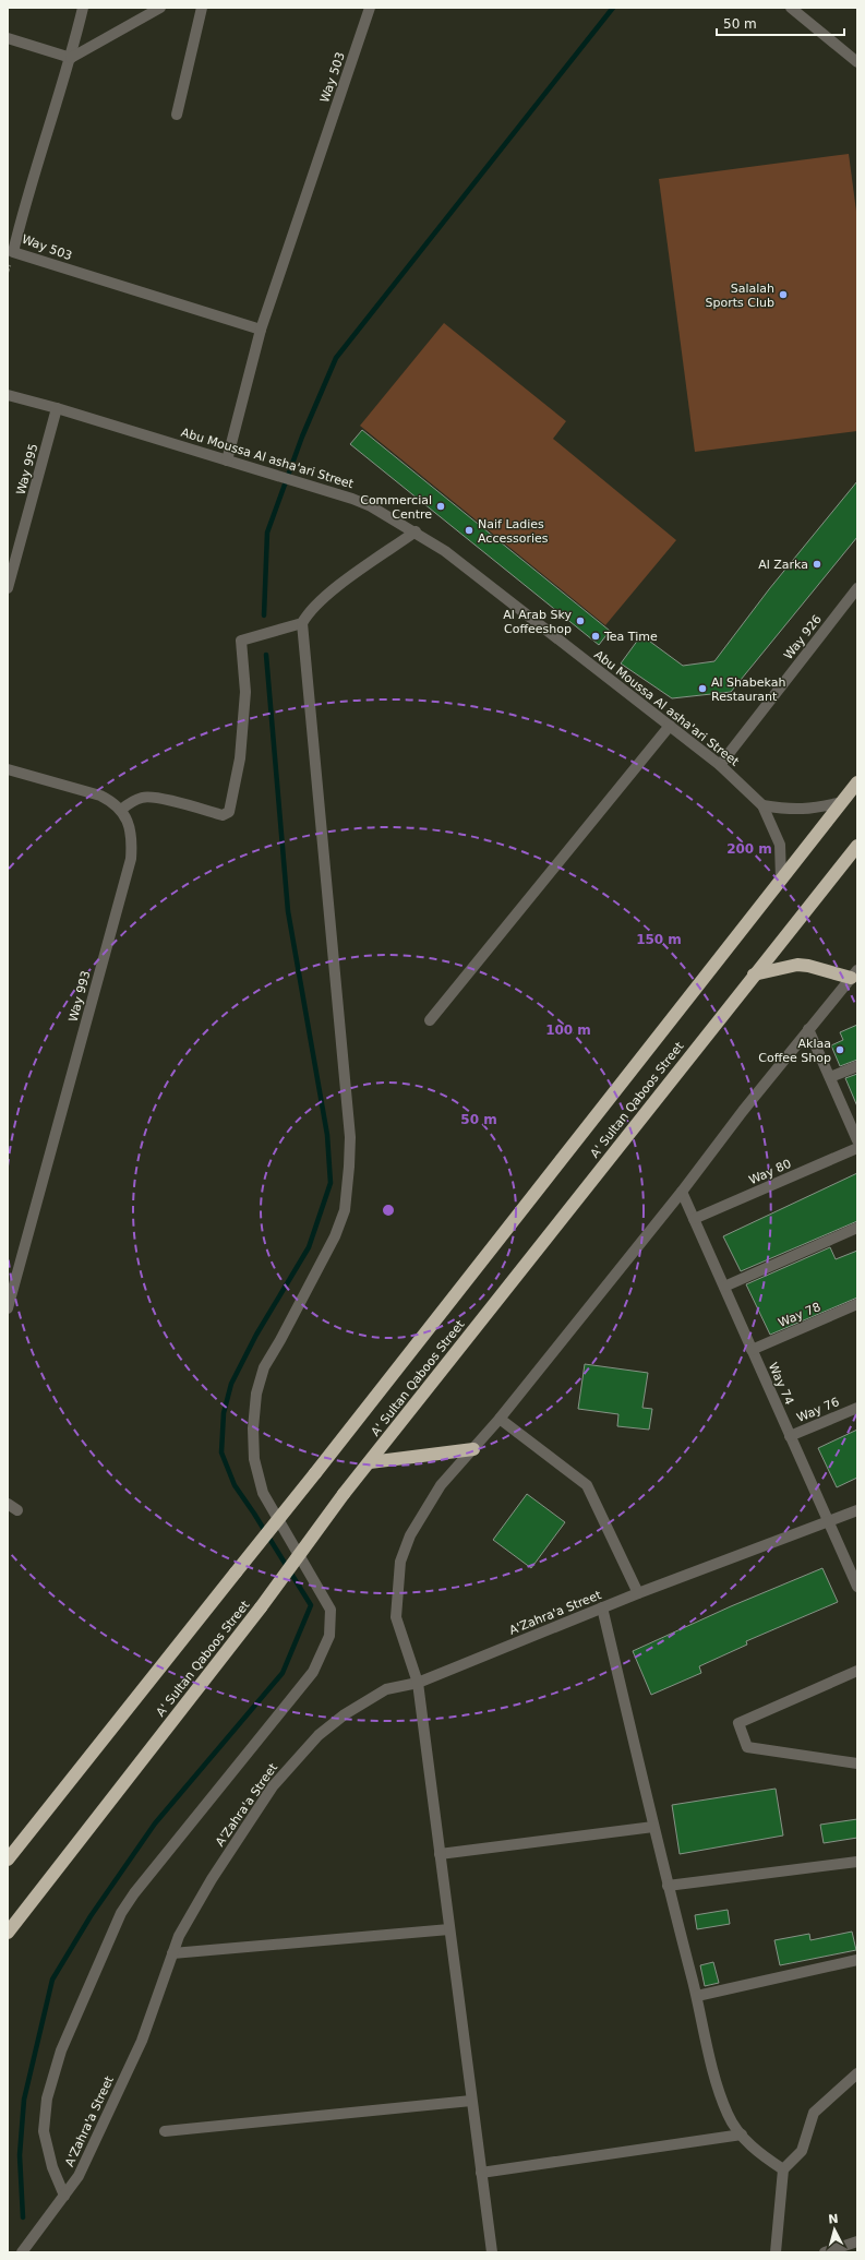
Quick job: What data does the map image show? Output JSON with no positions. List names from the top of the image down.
{
  "streets": {
    "highway": ["A' Sultan Qaboos Street"],
    "street": [
      "Way 503",
      "Abu Moussa Al asha'ari Street",
      "Way 995",
      "Way 926",
      "Way 993",
      "Way 80",
      "Way 78",
      "Way 74",
      "Way 76",
      "A'Zahra'a Street"
    ]
  },
  "crossings": [
    ["Way 503", "Abu Moussa Al asha'ari Street"],
    ["Abu Moussa Al asha'ari Street", "Way 995"],
    ["Abu Moussa Al asha'ari Street", "Way 926"],
    ["Abu Moussa Al asha'ari Street", "A' Sultan Qaboos Street"],
    ["Way 80", "Way 74"],
    ["Way 78", "Way 74"],
    ["Way 74", "Way 76"],
    ["Way 74", "A'Zahra'a Street"]
  ],
  "places": [
    "Salalah Sports Club",
    "Commercial Centre",
    "Naif Ladies Accessories",
    "Al Zarka",
    "Al Arab Sky Coffeeshop",
    "Tea Time",
    "Al Shabekah Restaurant",
    "Aklaa Coffee Shop"
  ],
  "scale_bar": "50 m",
  "north": "top",
  "rings": [
    "200 m",
    "150 m",
    "100 m",
    "50 m"
  ]
}
